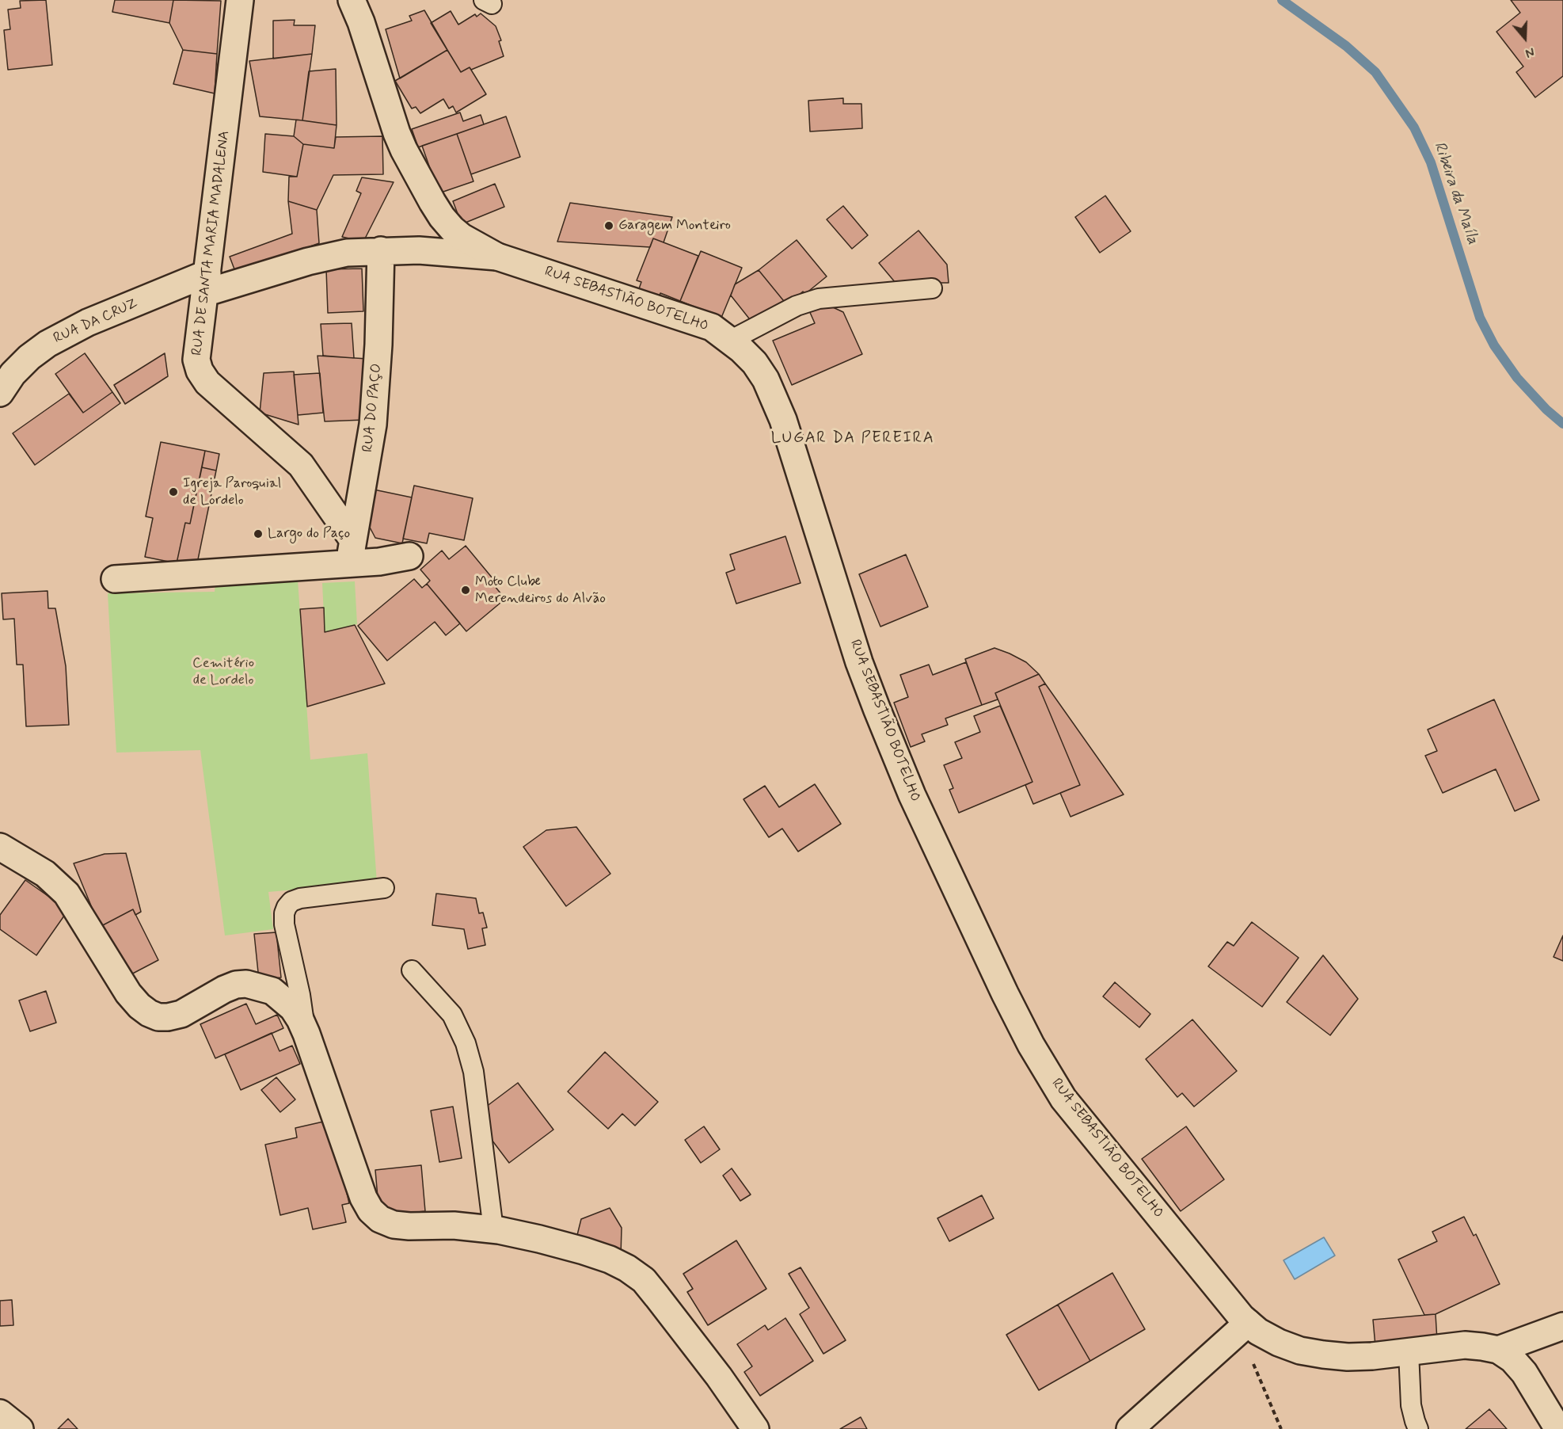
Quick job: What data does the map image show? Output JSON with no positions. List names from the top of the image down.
{
  "streets": {
    "street": [
      "RUA DE SANTA MARIA MADALENA",
      "RUA SEBASTIÃO BOTELHO",
      "RUA DA CRUZ",
      "RUA DO PAÇO"
    ]
  },
  "crossings": [
    ["RUA DE SANTA MARIA MADALENA", "RUA DA CRUZ"],
    ["RUA DE SANTA MARIA MADALENA", "RUA DO PAÇO"],
    ["RUA SEBASTIÃO BOTELHO", "RUA DA CRUZ"],
    ["RUA DA CRUZ", "RUA DO PAÇO"]
  ],
  "districts": ["LUGAR DA PEREIRA"],
  "water": ["Ribeira da Maíla"],
  "parks": ["Cemitério de Lordelo"],
  "places": [
    "Garagem Monteiro",
    "Igreja Paroquial de Lordelo",
    "Largo do Paço",
    "Moto Clube Merendeiros do Alvão"
  ],
  "north": "bottom"
}
